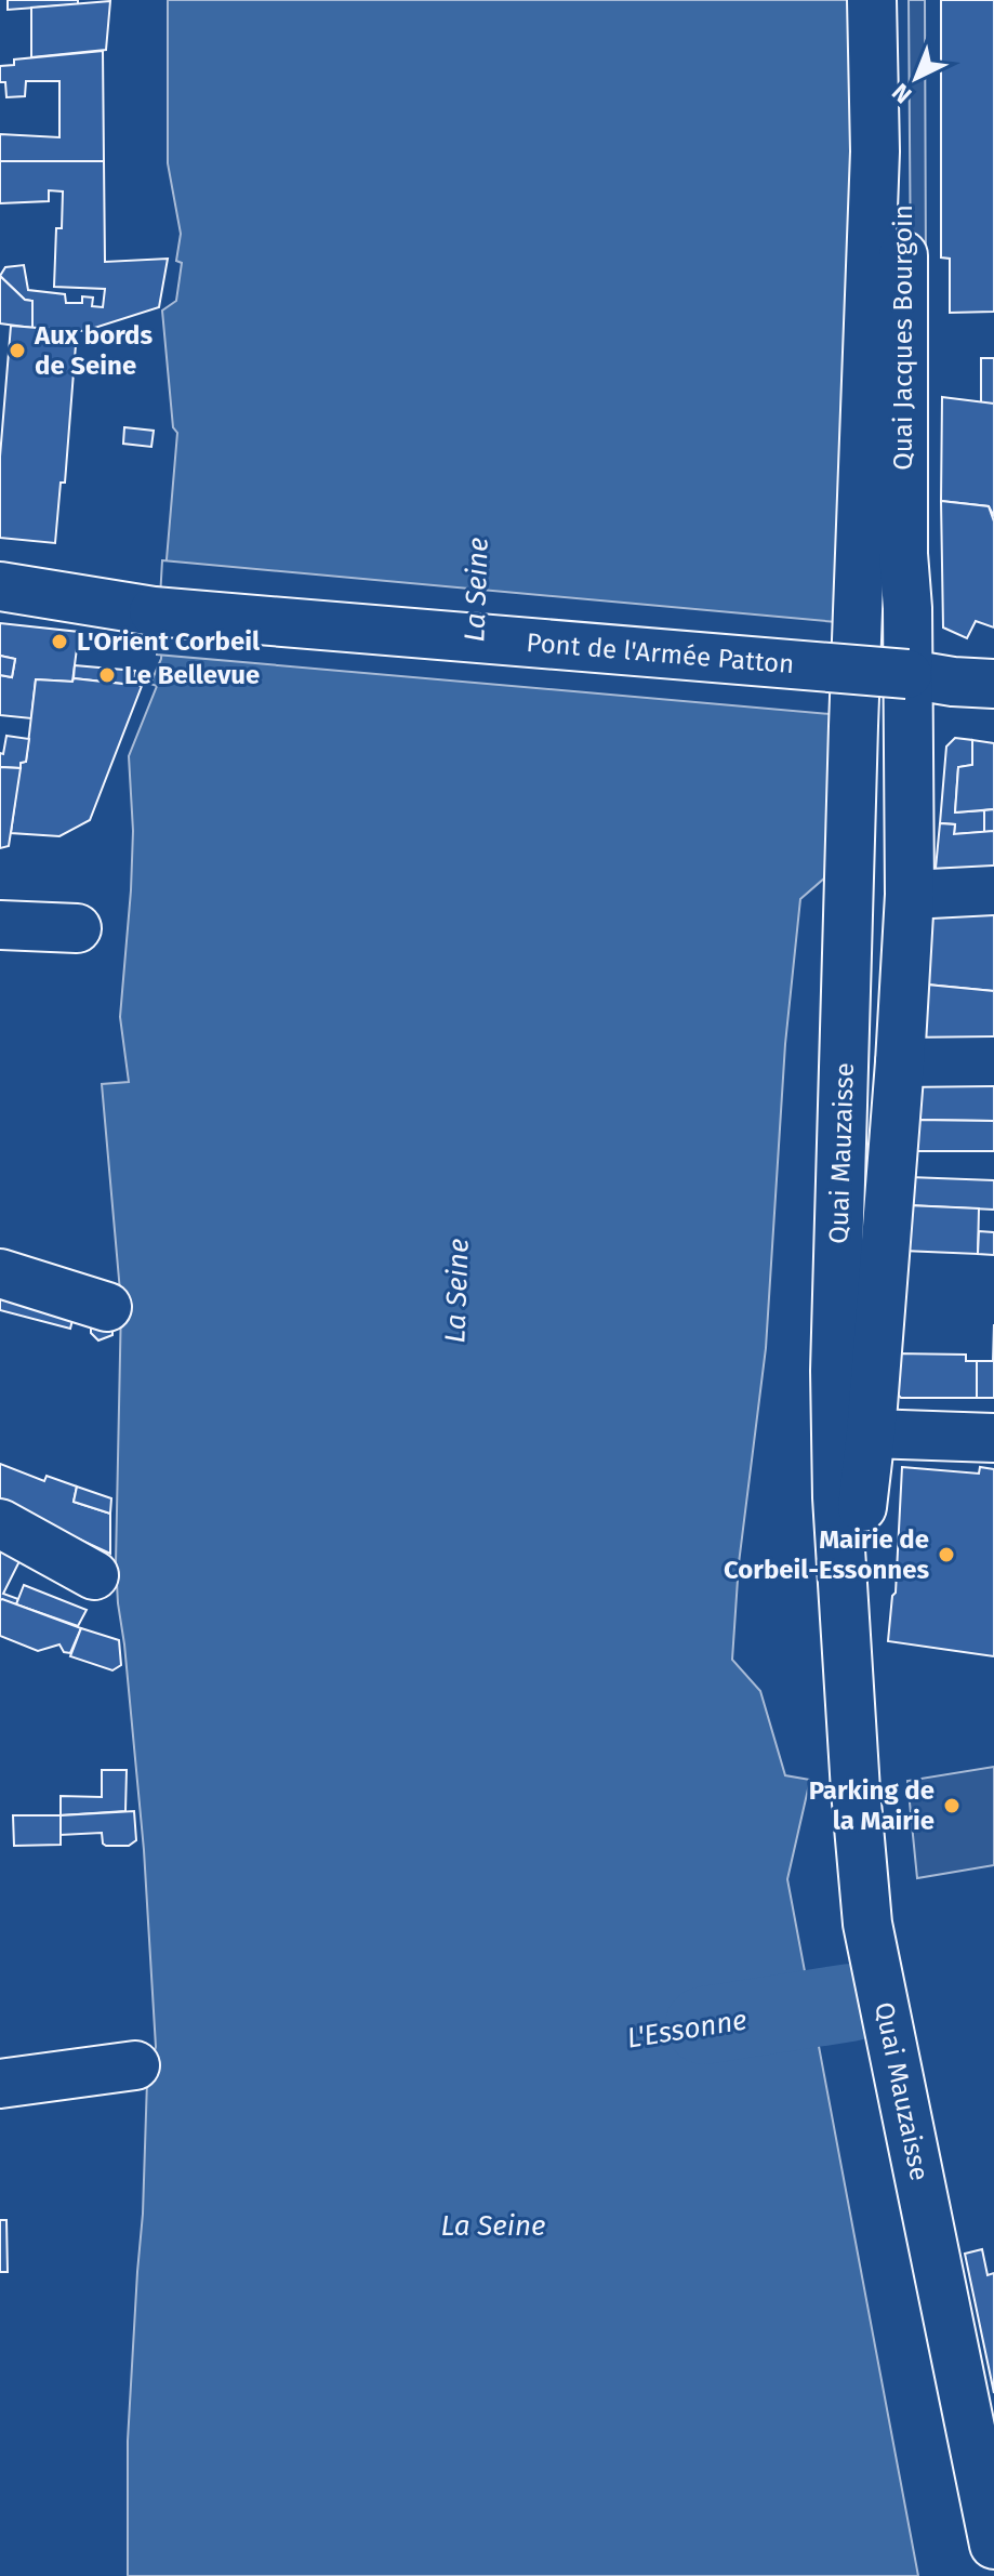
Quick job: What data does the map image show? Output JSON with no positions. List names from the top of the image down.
{
  "streets": {
    "main road": ["Quai Jacques Bourgoin", "Pont de l'Armée Patton", "Quai Mauzaisse"]
  },
  "crossings": [
    ["Quai Jacques Bourgoin", "Pont de l'Armée Patton"],
    ["Quai Jacques Bourgoin", "Quai Mauzaisse"],
    ["Pont de l'Armée Patton", "Quai Mauzaisse"]
  ],
  "water": ["La Seine", "L'Essonne"],
  "places": [
    "Aux bords de Seine",
    "L'Orient Corbeil",
    "Le Bellevue",
    "Mairie de Corbeil-Essonnes",
    "Parking de la Mairie"
  ],
  "north": "bottom left"
}
